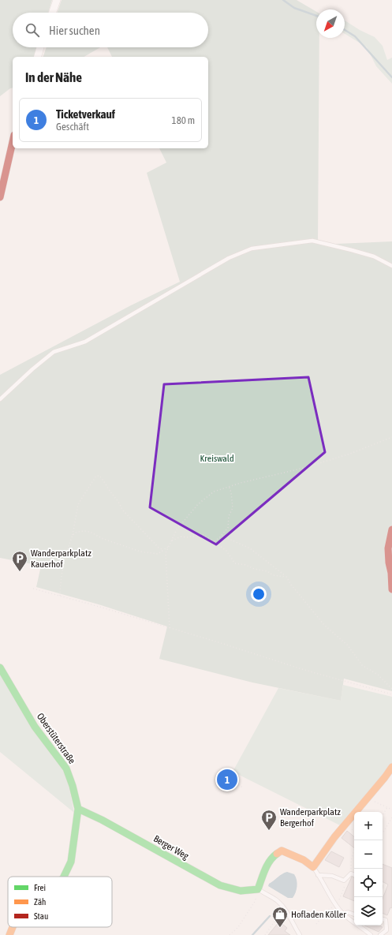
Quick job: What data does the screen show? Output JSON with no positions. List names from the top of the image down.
{
  "streets": {
    "street": ["Oberstüterstraße", "Berger Weg"]
  },
  "crossings": [
    ["Oberstüterstraße", "Berger Weg"]
  ],
  "parks": ["Kreiswald"],
  "places": {
    "parking": ["Wanderparkplatz Kauerhof", "Wanderparkplatz Bergerhof"],
    "shop": ["Hofladen Köller"]
  },
  "legend": ["Frei", "Zäh", "Stau"],
  "north": "bottom left",
  "page": {
    "search": "Hier suchen",
    "heading": "In der Nähe",
    "list": [
      {
        "mark": "1",
        "name": "Ticketverkauf",
        "note": "Geschäft",
        "value": "180 m"
      }
    ],
    "pins": "1",
    "map_buttons": ["+", "−"]
  }
}
